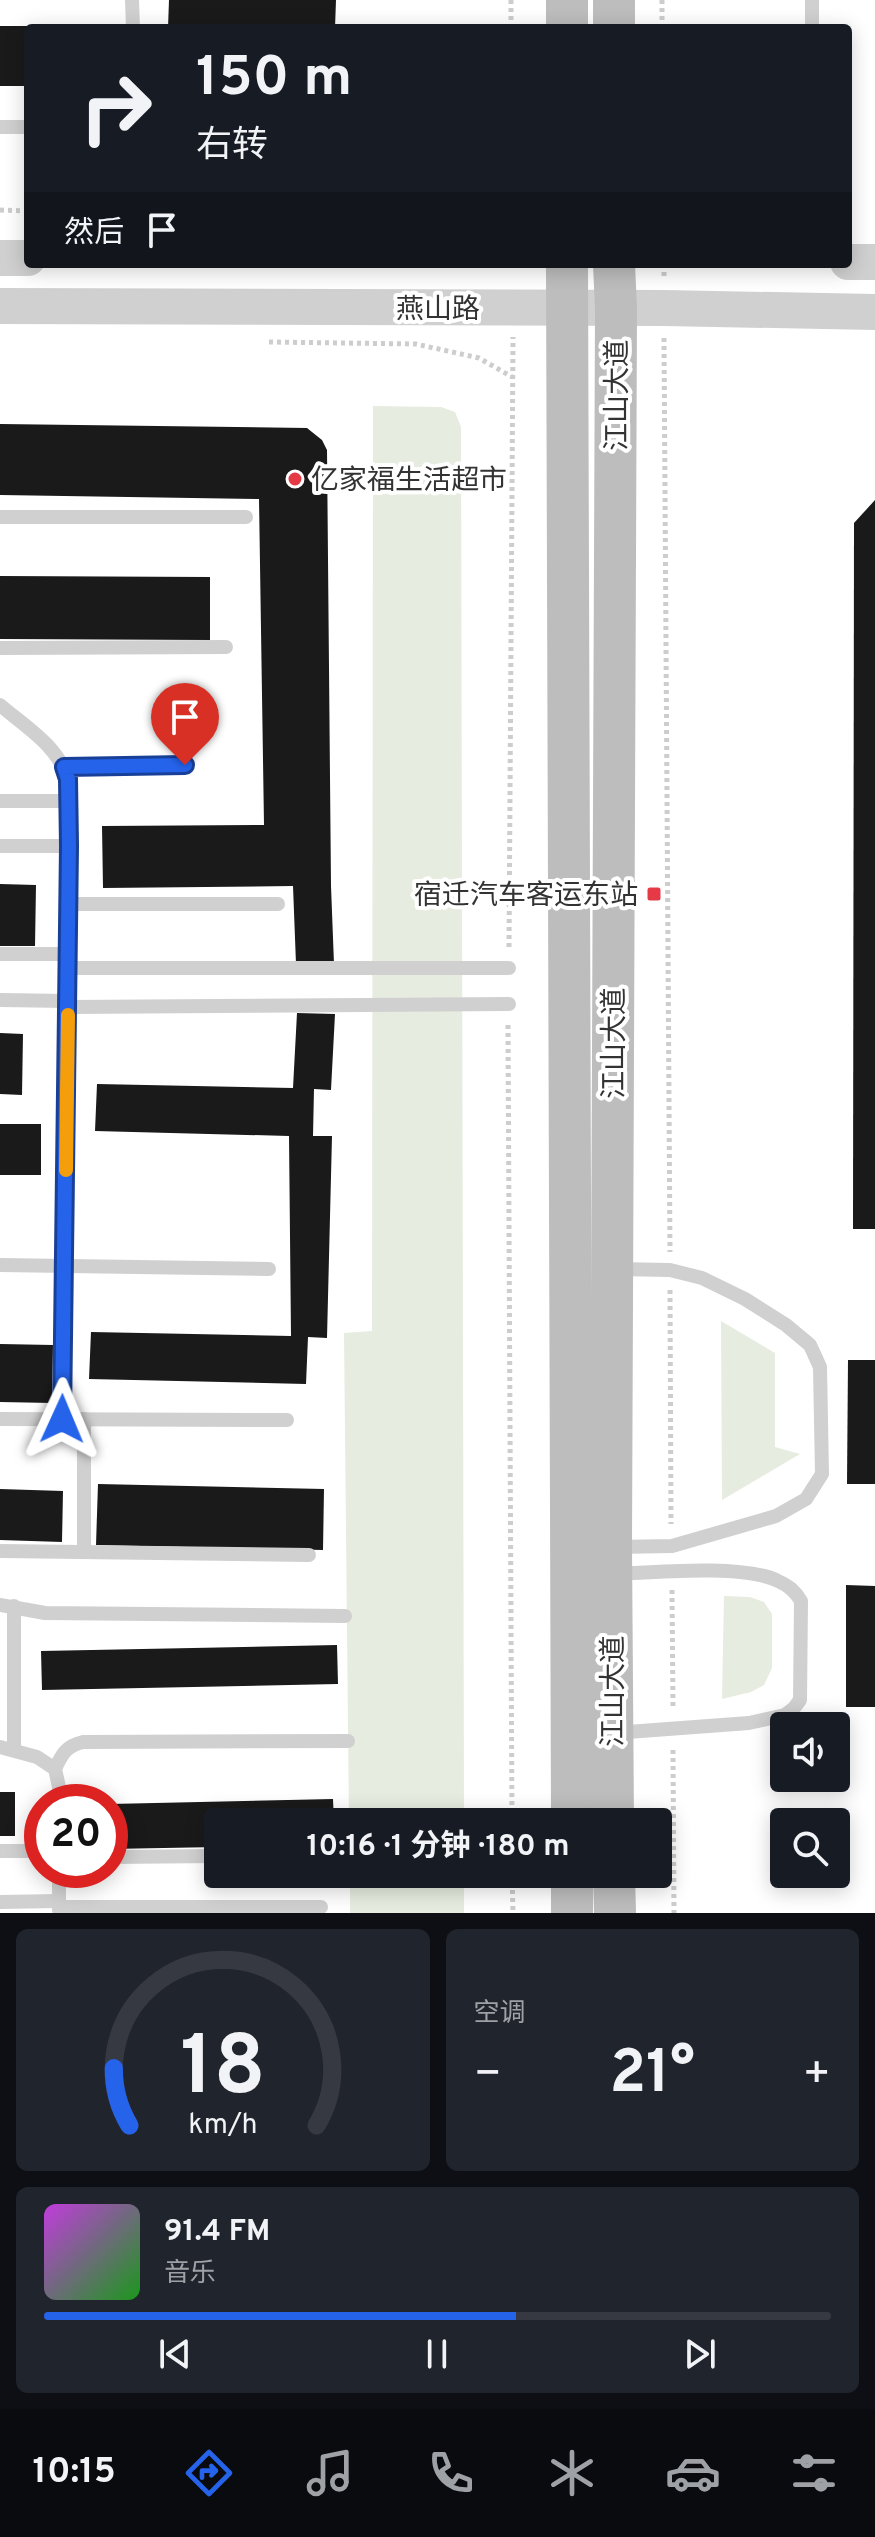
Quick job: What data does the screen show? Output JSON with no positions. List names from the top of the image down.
{
  "streets": {
    "main road": ["江山大道"],
    "street": ["燕山路"]
  },
  "crossings": [
    ["燕山路", "江山大道"]
  ],
  "places": {
    "other": ["亿家福生活超市"],
    "transit": ["宿迁汽车客运东站"]
  },
  "page": {
    "turn": ["150 m", "右转"],
    "then": "然后",
    "limit": "20",
    "trip": "10:16 · 1 分钟 · 180 m",
    "tile": "空调",
    "heat": ["−", "21°", "+"],
    "song": ["91.4 FM", "音乐"],
    "tabs": "10:15",
    "gauge": ["18", "km/h"]
  }
}
